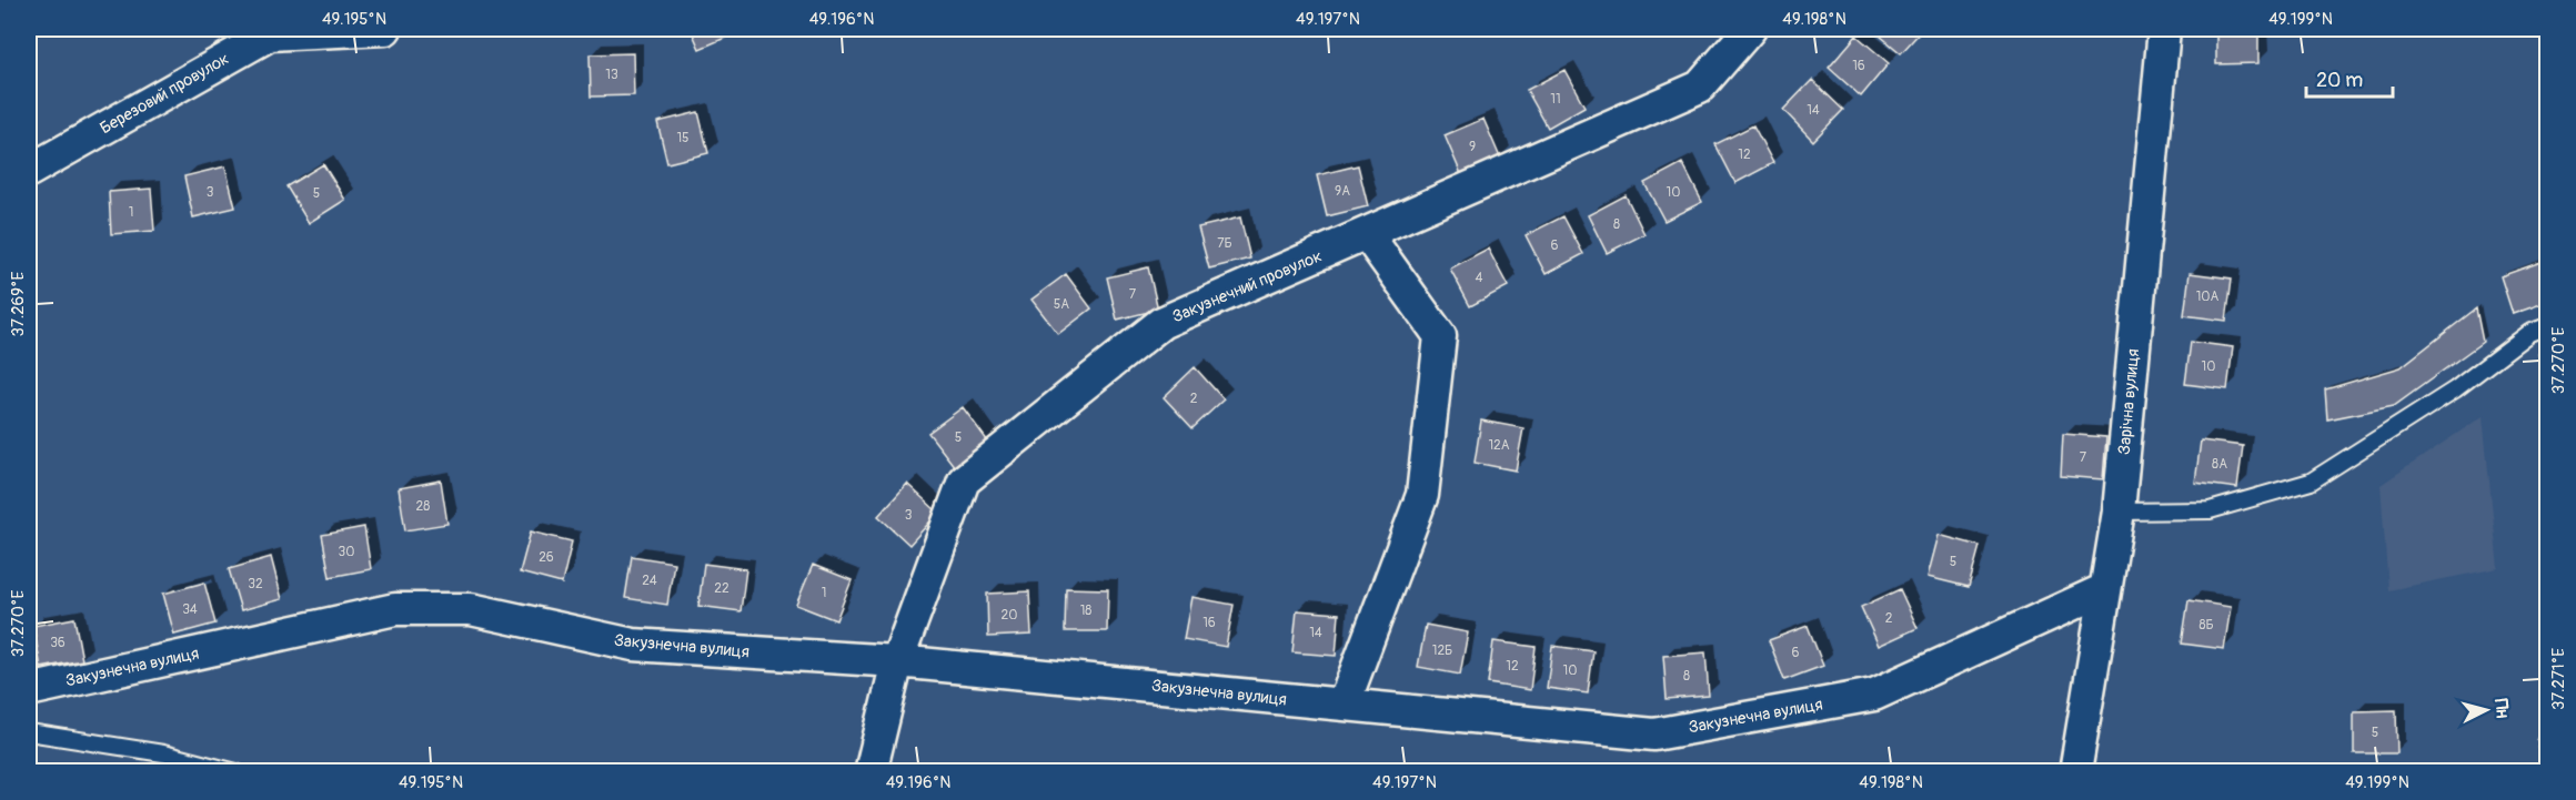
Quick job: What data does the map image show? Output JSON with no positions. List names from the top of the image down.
{
  "streets": {
    "street": [
      "Березовий провулок",
      "Закузнечний провулок",
      "Зарічна вулиця",
      "Закузнечна вулиця"
    ]
  },
  "crossings": [
    ["Закузнечний провулок", "Закузнечна вулиця"],
    ["Зарічна вулиця", "Закузнечна вулиця"]
  ],
  "house_numbers": [
    "16",
    "13",
    "11",
    "14",
    "15",
    "9",
    "12",
    "9А",
    "3",
    "10",
    "5",
    "1",
    "8",
    "7Б",
    "6",
    "4",
    "7",
    "10А",
    "5А",
    "10",
    "2",
    "5",
    "12А",
    "7",
    "8А",
    "28",
    "3",
    "30",
    "26",
    "5",
    "24",
    "32",
    "22",
    "1",
    "34",
    "18",
    "20",
    "2",
    "16",
    "8Б",
    "14",
    "36",
    "12Б",
    "6",
    "12",
    "10",
    "8",
    "5"
  ],
  "scale_bar": "20 m",
  "north": "right",
  "coordinates": [
    "49.195°N",
    "49.196°N",
    "49.197°N",
    "49.198°N",
    "49.199°N",
    "37.269°E",
    "37.270°E",
    "37.271°E"
  ]
}
